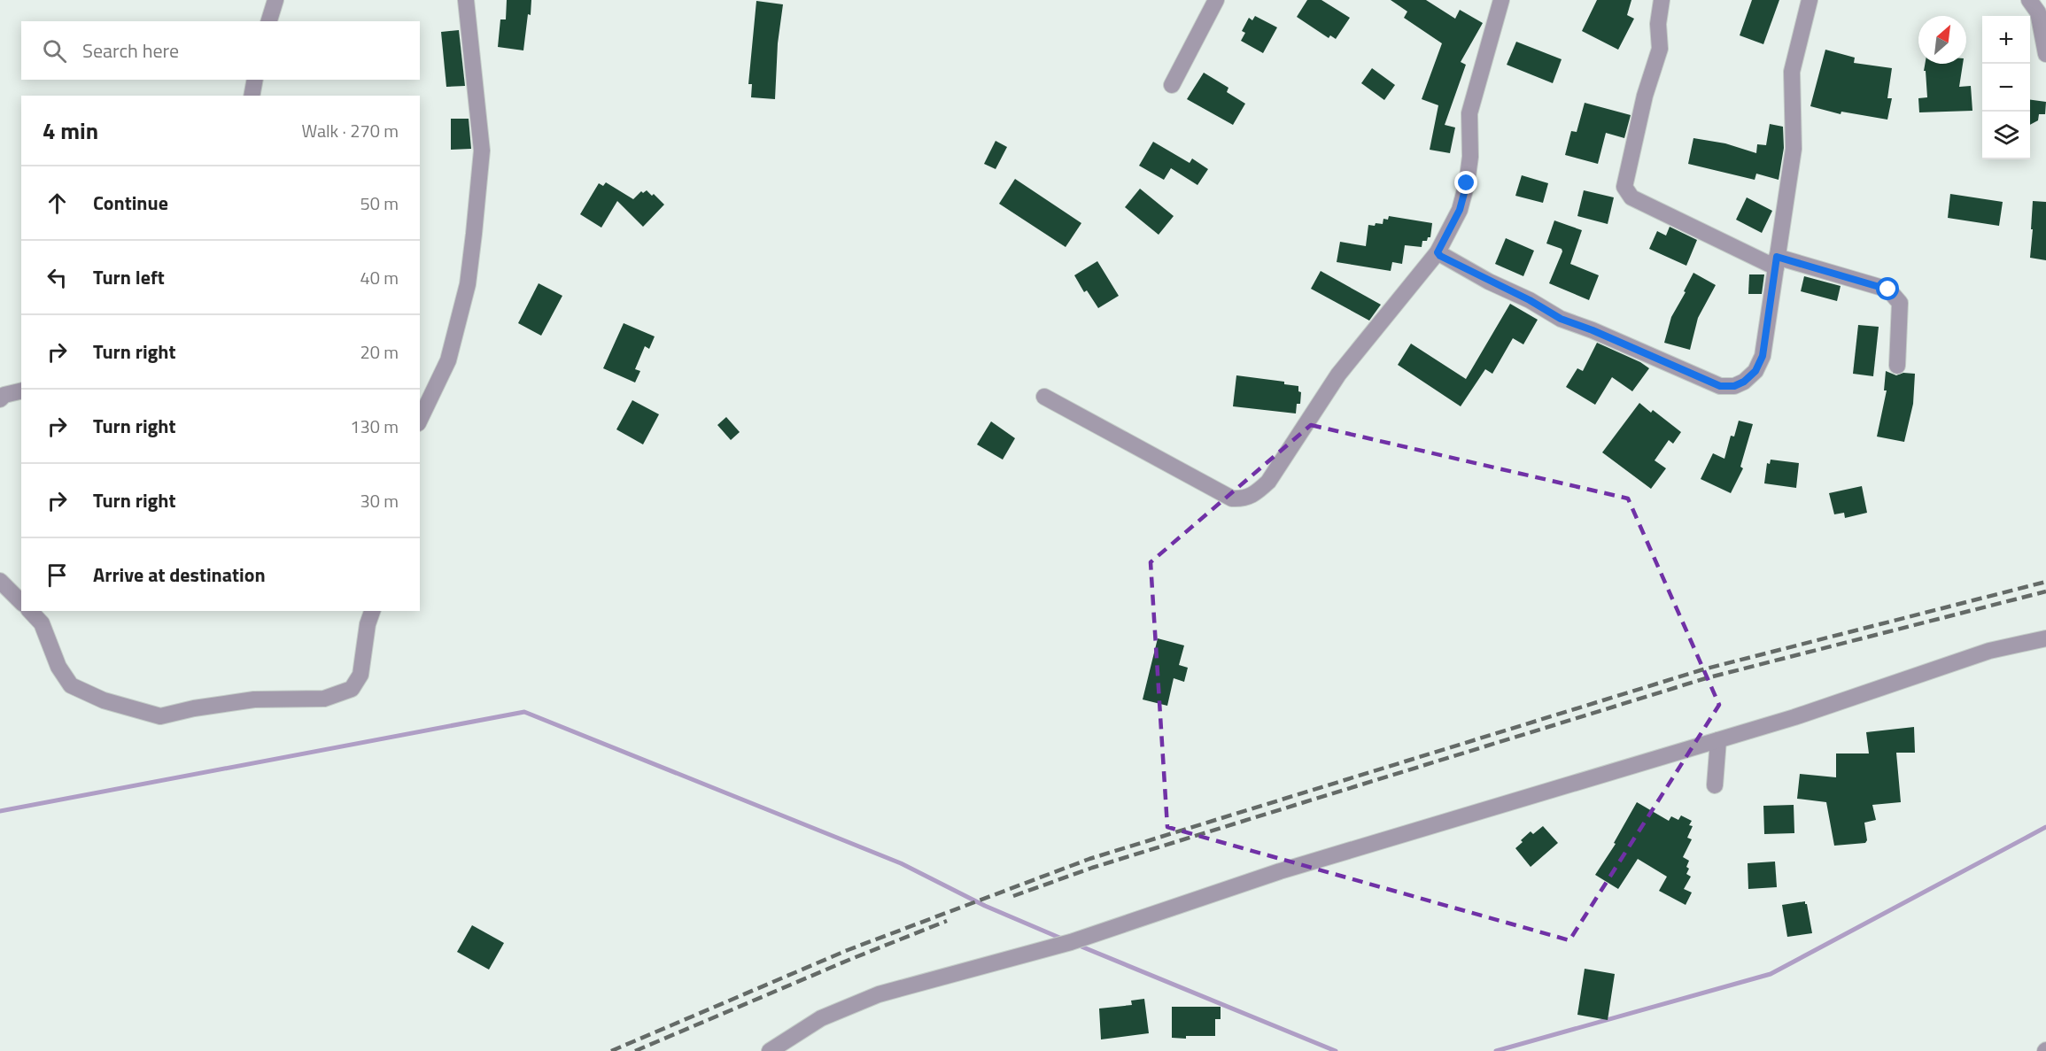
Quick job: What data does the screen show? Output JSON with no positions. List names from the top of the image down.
{
  "north": "top right",
  "page": {
    "map_buttons": ["+", "−"],
    "search": "Search here",
    "heading": ["4 min", "Walk · 270 m"],
    "list": [
      ["Continue", "50 m"],
      ["Turn left", "40 m"],
      ["Turn right", "20 m"],
      ["Turn right", "130 m"],
      ["Turn right", "30 m"],
      "Arrive at destination"
    ]
  }
}
